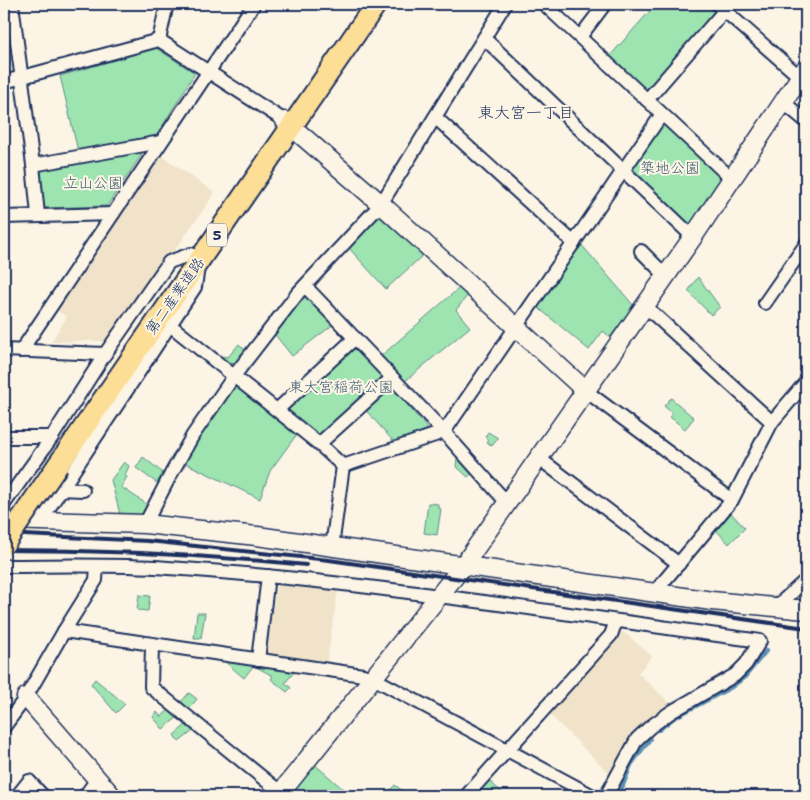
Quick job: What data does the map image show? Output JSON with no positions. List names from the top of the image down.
{
  "streets": {
    "main road": ["5", "第二産業道路"]
  },
  "crossings": [
    ["5", "第二産業道路"]
  ],
  "districts": ["東大宮一丁目"],
  "parks": ["築地公園", "立山公園", "東大宮稲荷公園"]
}
